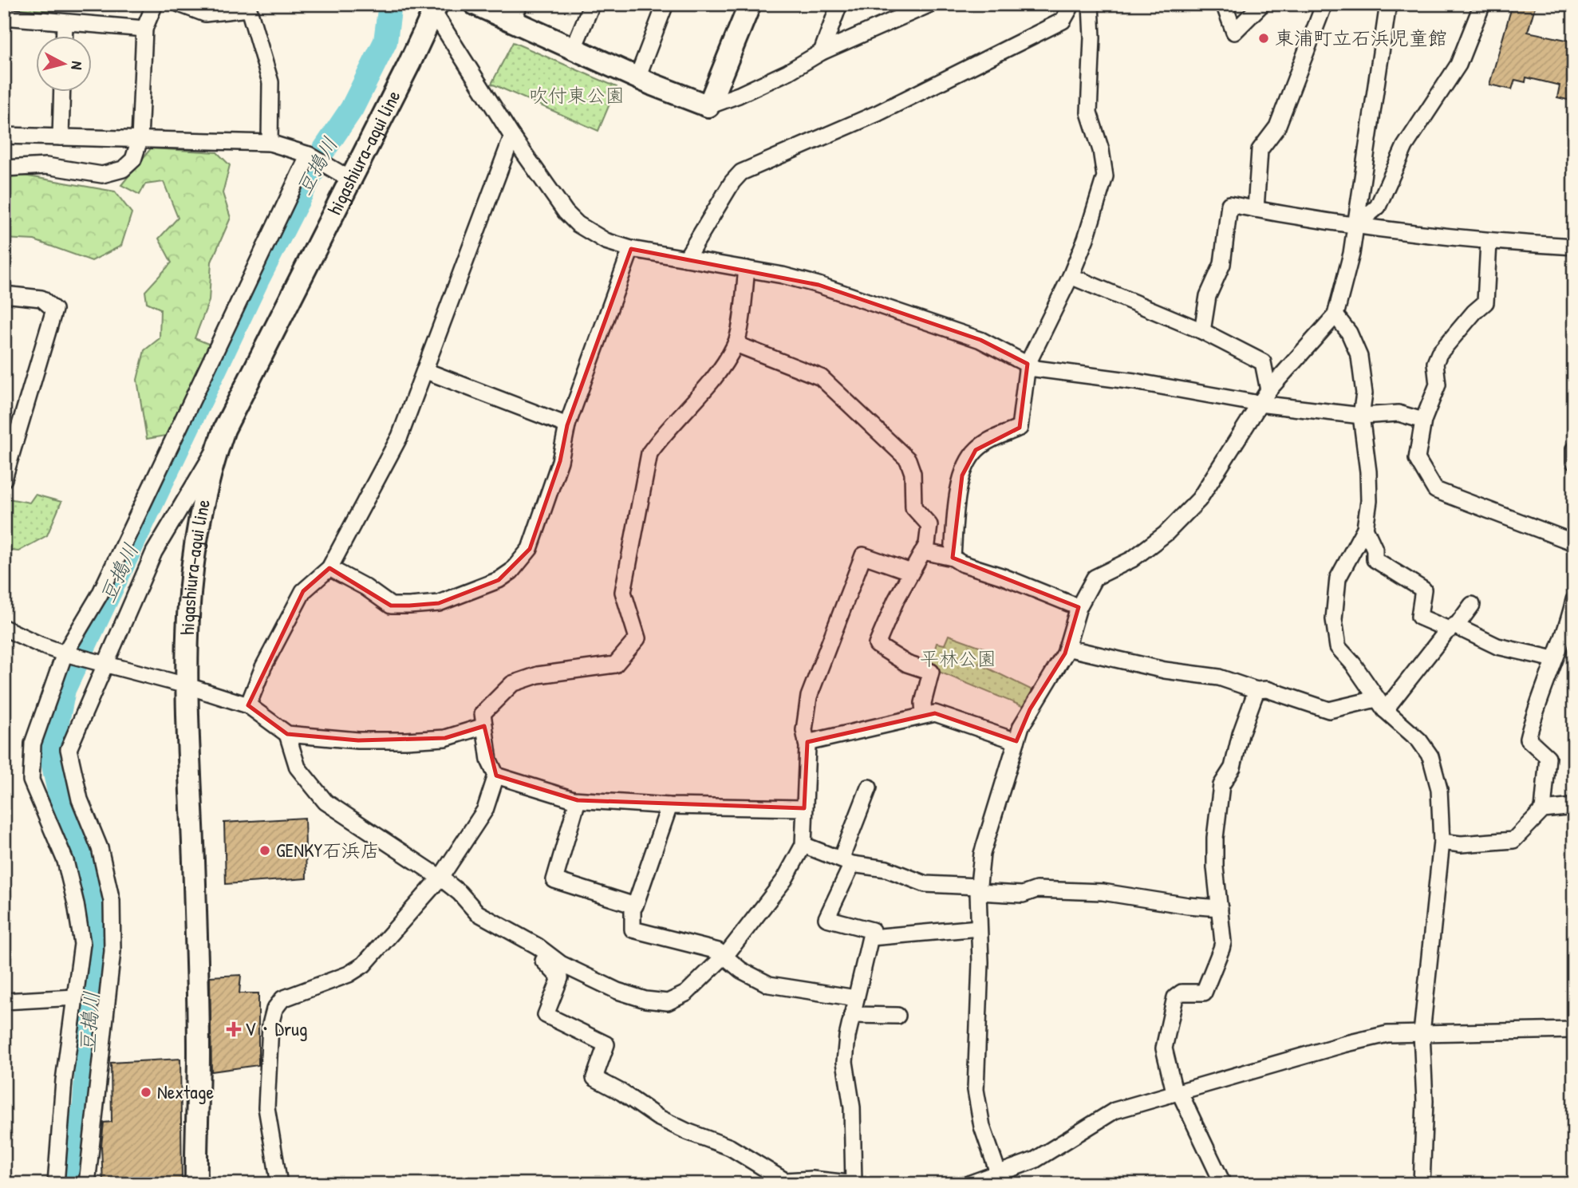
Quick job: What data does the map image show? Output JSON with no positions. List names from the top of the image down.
{
  "streets": {
    "main road": ["higashiura-agui line"]
  },
  "water": ["豆搗川"],
  "parks": ["吹付東公園", "平林公園"],
  "places": {
    "other": ["東浦町立石浜児童館", "GENKY石浜店", "Nextage"],
    "health": ["V・Drug"]
  },
  "north": "right"
}
